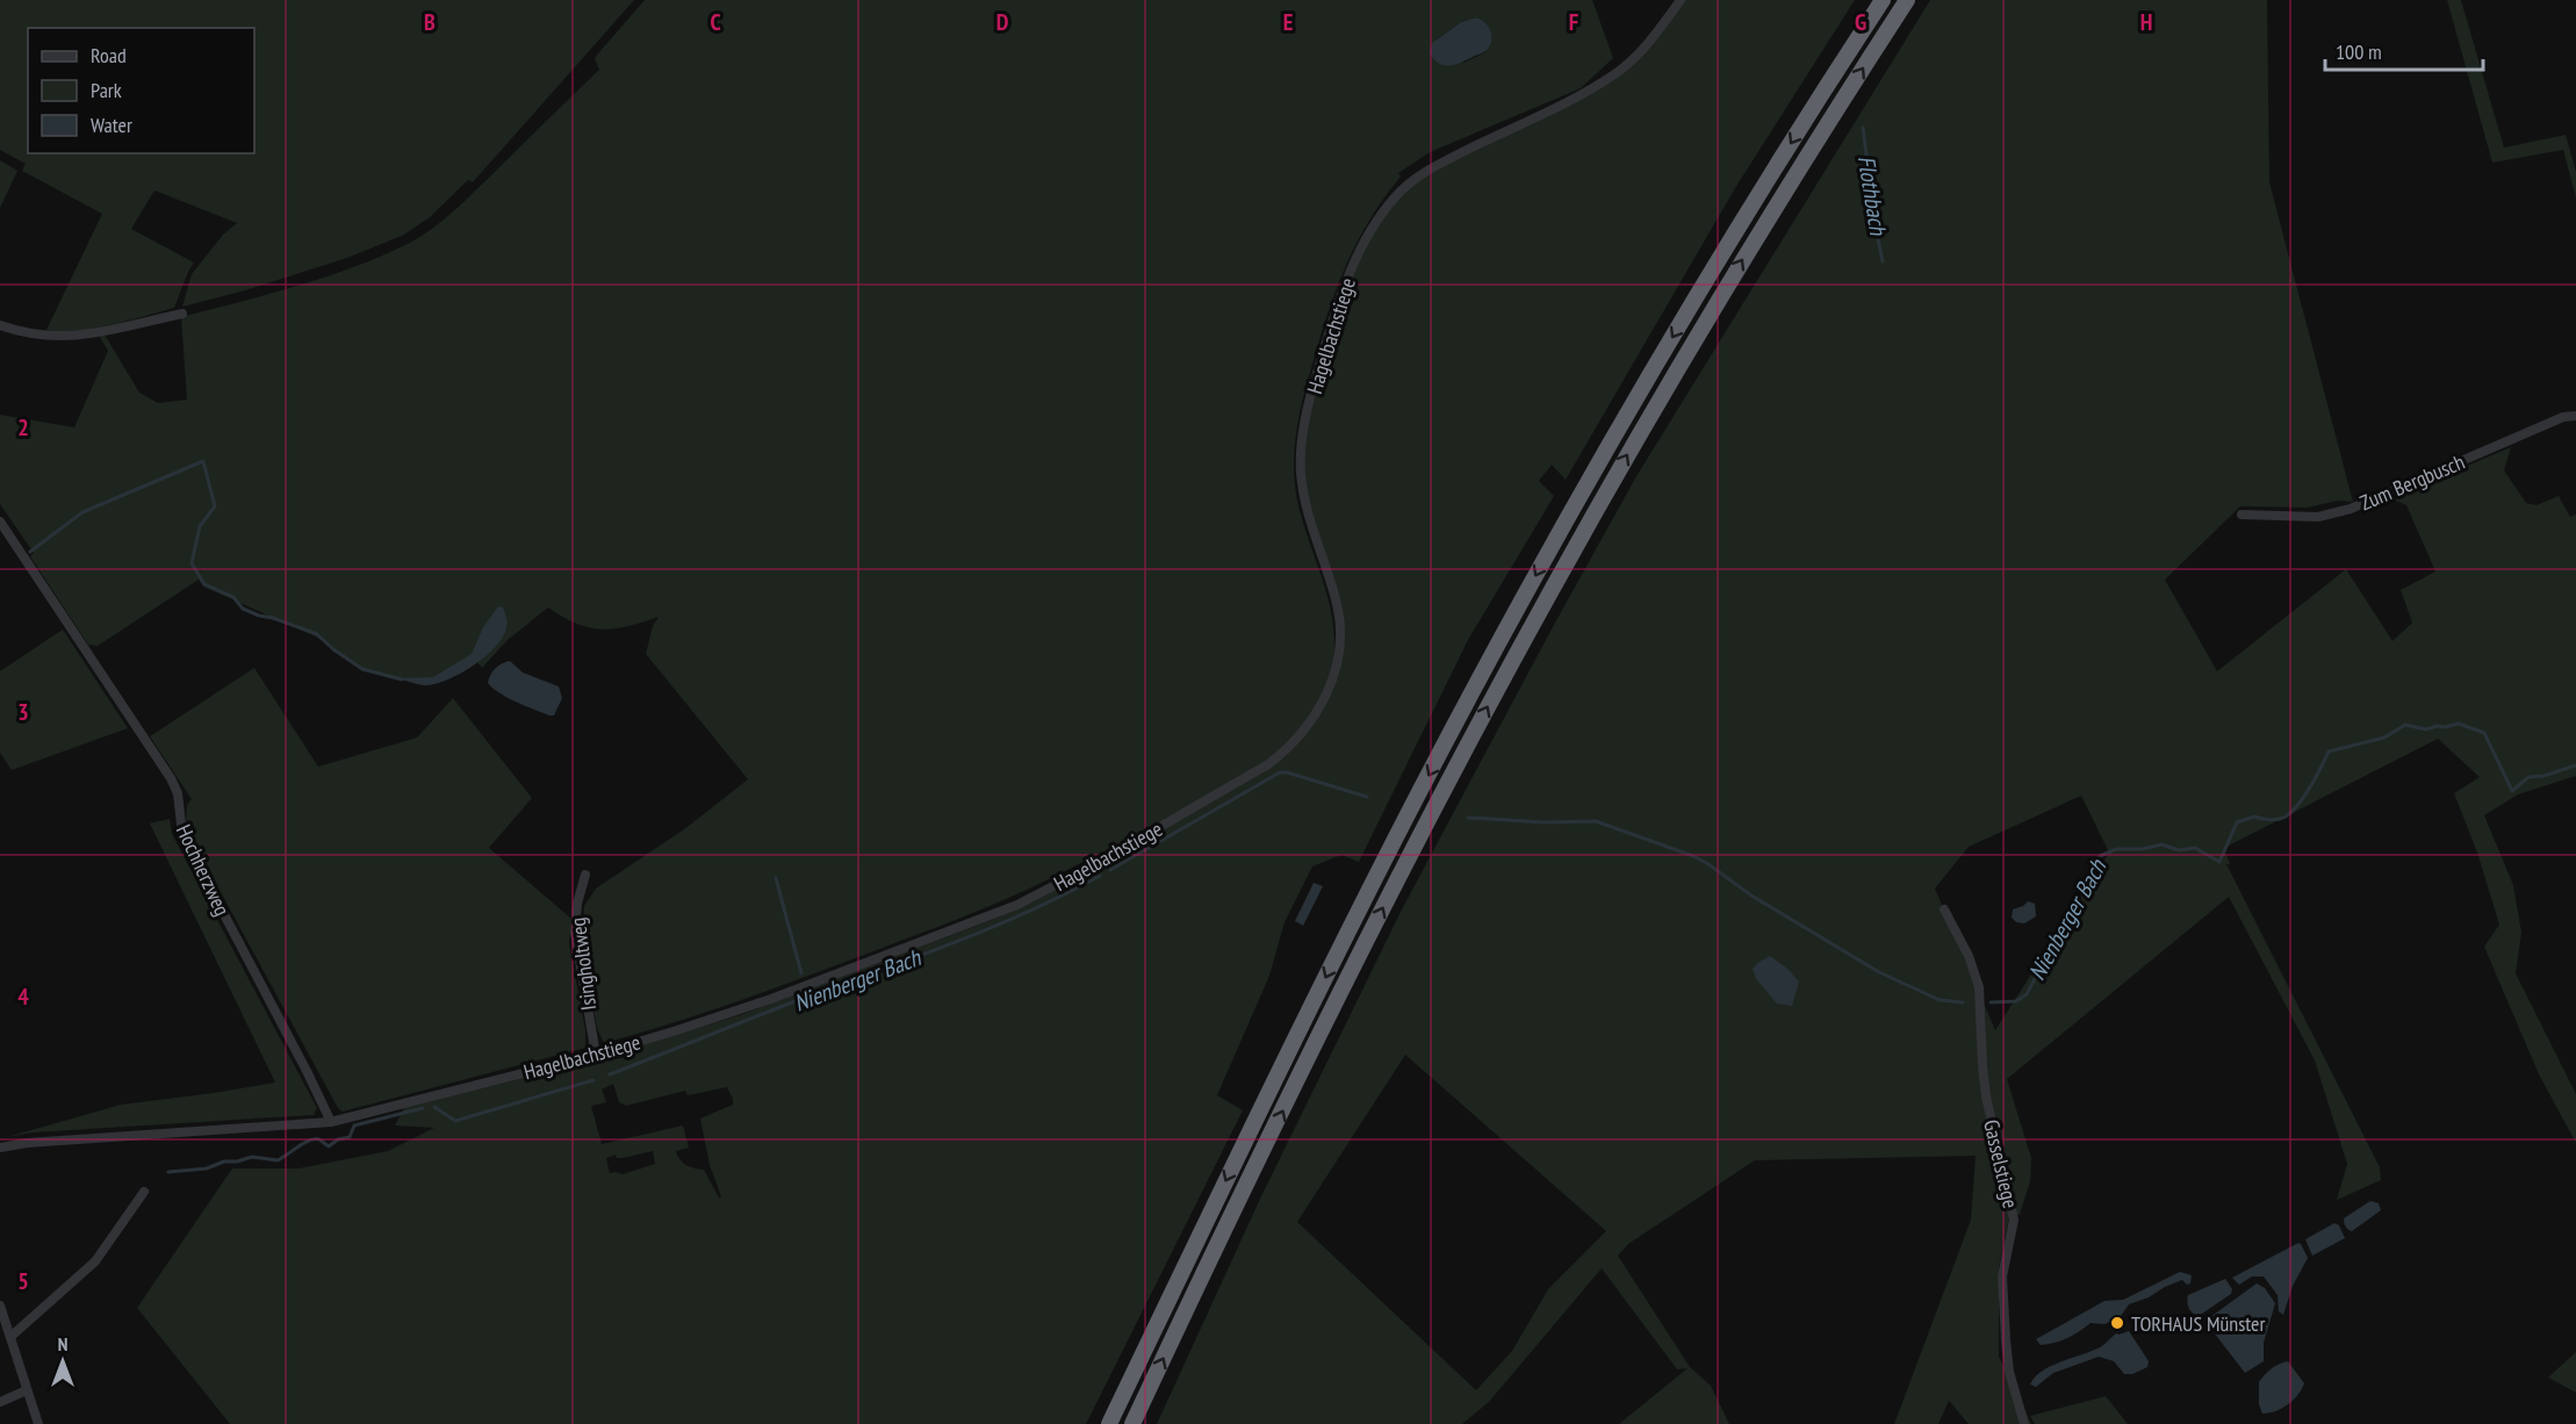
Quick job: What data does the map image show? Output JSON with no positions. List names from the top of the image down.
{
  "streets": {
    "street": [
      "Hagelbachstiege",
      "Zum Bergbusch",
      "Hochherzweg",
      "Isingholtweg",
      "Gasselstiege"
    ]
  },
  "crossings": [
    ["Hagelbachstiege", "Hochherzweg"],
    ["Hagelbachstiege", "Isingholtweg"]
  ],
  "water": ["Flothbach", "Nienberger Bach"],
  "places": ["TORHAUS Münster"],
  "legend": ["Road", "Park", "Water"],
  "scale_bar": "100 m",
  "north": "top",
  "grid": {
    "columns": [
      "B",
      "C",
      "D",
      "E",
      "F",
      "G",
      "H"
    ],
    "rows": [
      "2",
      "3",
      "4",
      "5"
    ]
  }
}
